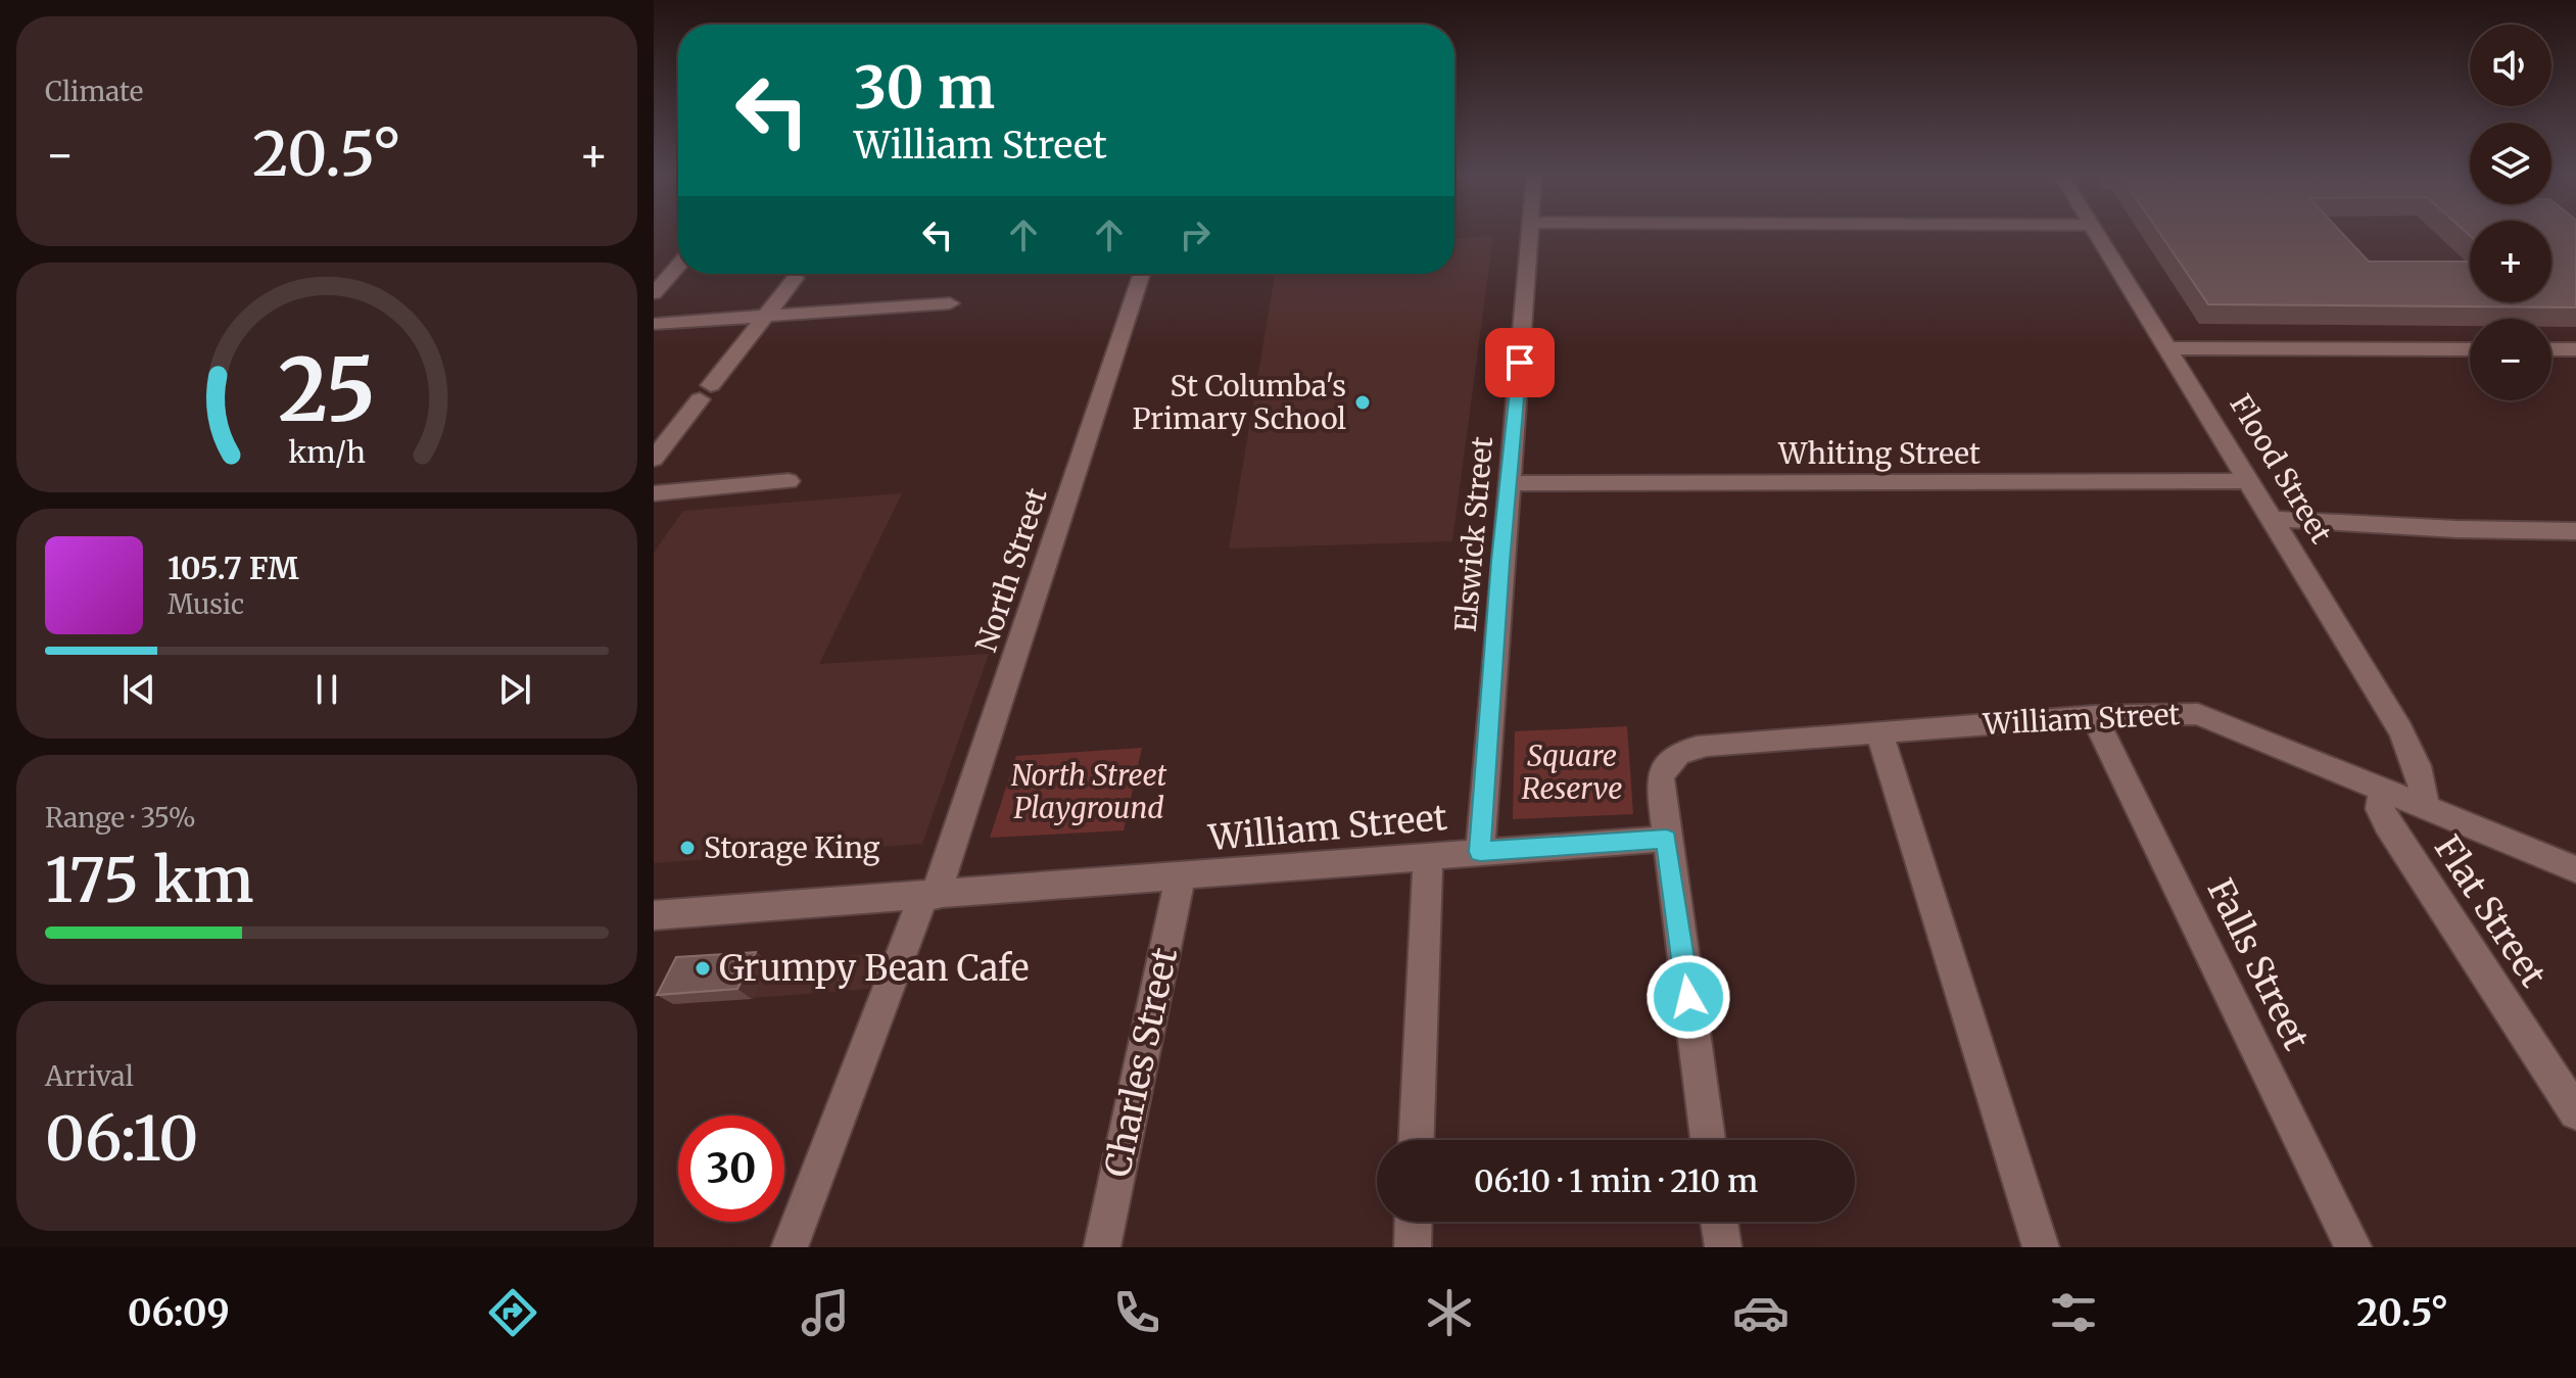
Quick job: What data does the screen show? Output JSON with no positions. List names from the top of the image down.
{
  "streets": {
    "street": [
      "Whiting Street",
      "Flood Street",
      "Elswick Street",
      "North Street",
      "William Street",
      "Flat Street",
      "Falls Street",
      "Charles Street"
    ]
  },
  "crossings": [
    ["Whiting Street", "Flood Street"],
    ["Whiting Street", "Elswick Street"],
    ["Flood Street", "William Street"],
    ["Elswick Street", "William Street"],
    ["North Street", "William Street"],
    ["William Street", "Flat Street"],
    ["William Street", "Falls Street"],
    ["William Street", "Charles Street"]
  ],
  "parks": ["Square Reserve", "North Street Playground"],
  "places": ["St Columba's Primary School", "Storage King", "Grumpy Bean Cafe"],
  "page": {
    "tile": [
      "Climate",
      ["Range · 35%", "175 km"],
      ["Arrival", "06:10"]
    ],
    "map_buttons": ["+", "−"],
    "turn": ["30 m", "William Street"],
    "heat": ["−", "20.5°", "+"],
    "song": ["105.7 FM", "Music"],
    "limit": "30",
    "trip": "06:10 · 1 min · 210 m",
    "tabs": ["06:09", "20.5°"],
    "gauge": ["25", "km/h"]
  }
}
